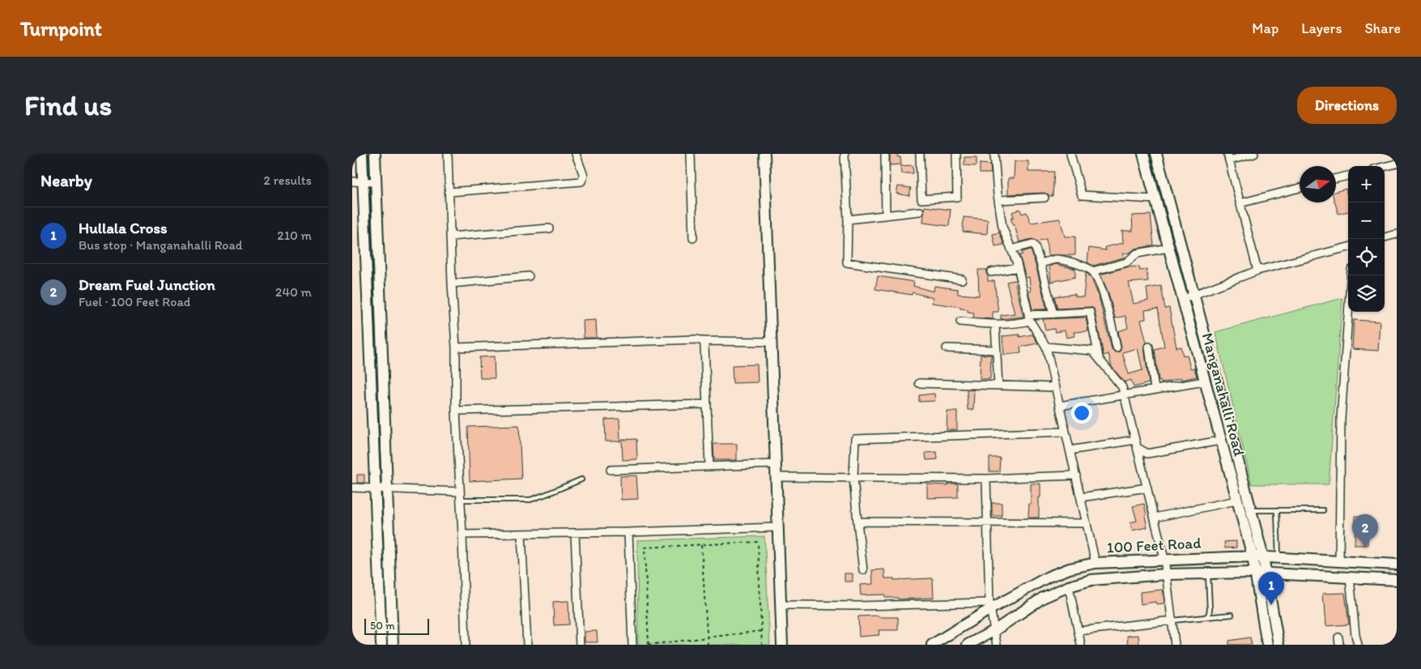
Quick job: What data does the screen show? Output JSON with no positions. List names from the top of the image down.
{
  "streets": {
    "street": ["Manganahalli Road", "100 Feet Road"]
  },
  "crossings": [
    ["Manganahalli Road", "100 Feet Road"]
  ],
  "scale_bar": "50 m",
  "north": "right",
  "page": {
    "header": "Turnpoint",
    "nav": ["Map", "Layers", "Share"],
    "buttons": "Directions",
    "title": "Find us",
    "heading": ["Nearby", "2 results"],
    "map_buttons": ["+", "−"],
    "list": [
      {
        "mark": "1",
        "name": "Hullala Cross",
        "note": "Bus stop · Manganahalli Road",
        "value": "210 m"
      },
      {
        "mark": "2",
        "name": "Dream Fuel Junction",
        "note": "Fuel · 100 Feet Road",
        "value": "240 m"
      }
    ],
    "pins": ["2", "1"],
    "scale": "50 m"
  }
}
